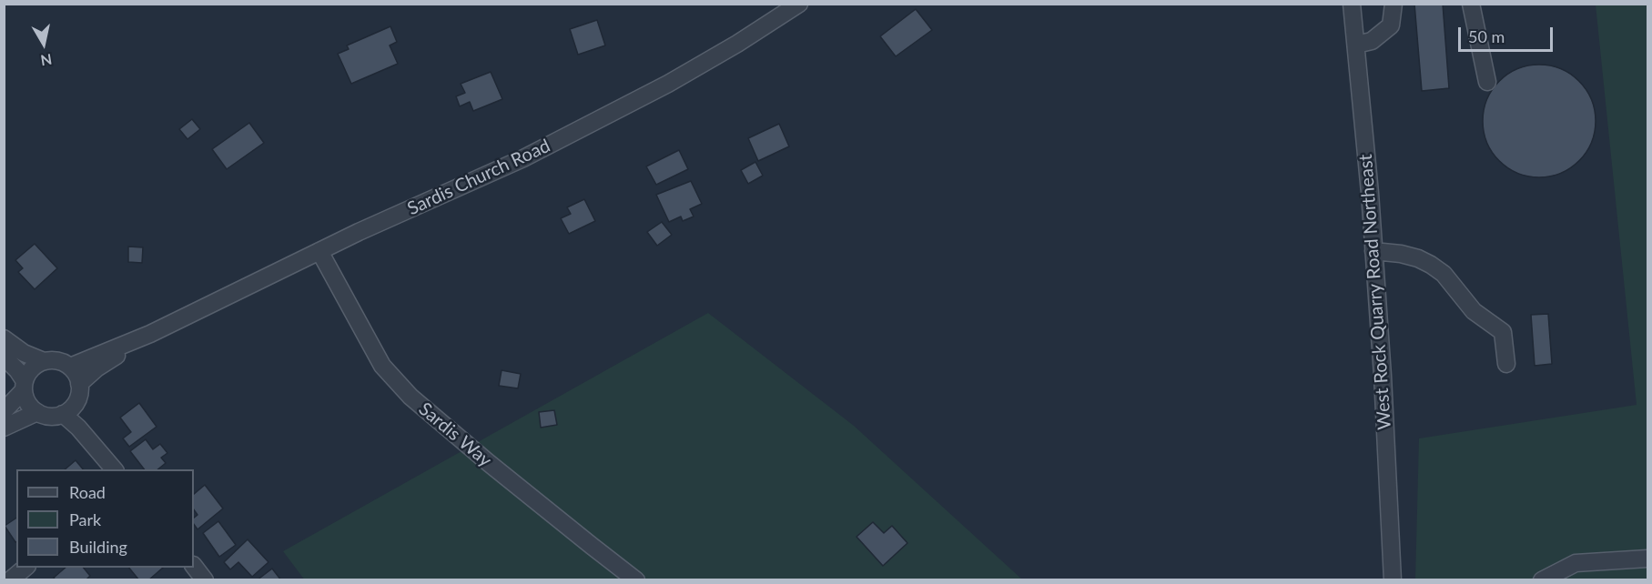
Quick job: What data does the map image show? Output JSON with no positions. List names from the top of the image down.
{
  "streets": {
    "street": ["Sardis Church Road", "West Rock Quarry Road Northeast", "Sardis Way"]
  },
  "crossings": [
    ["Sardis Church Road", "Sardis Way"]
  ],
  "legend": ["Road", "Park", "Building"],
  "scale_bar": "50 m",
  "north": "bottom"
}
